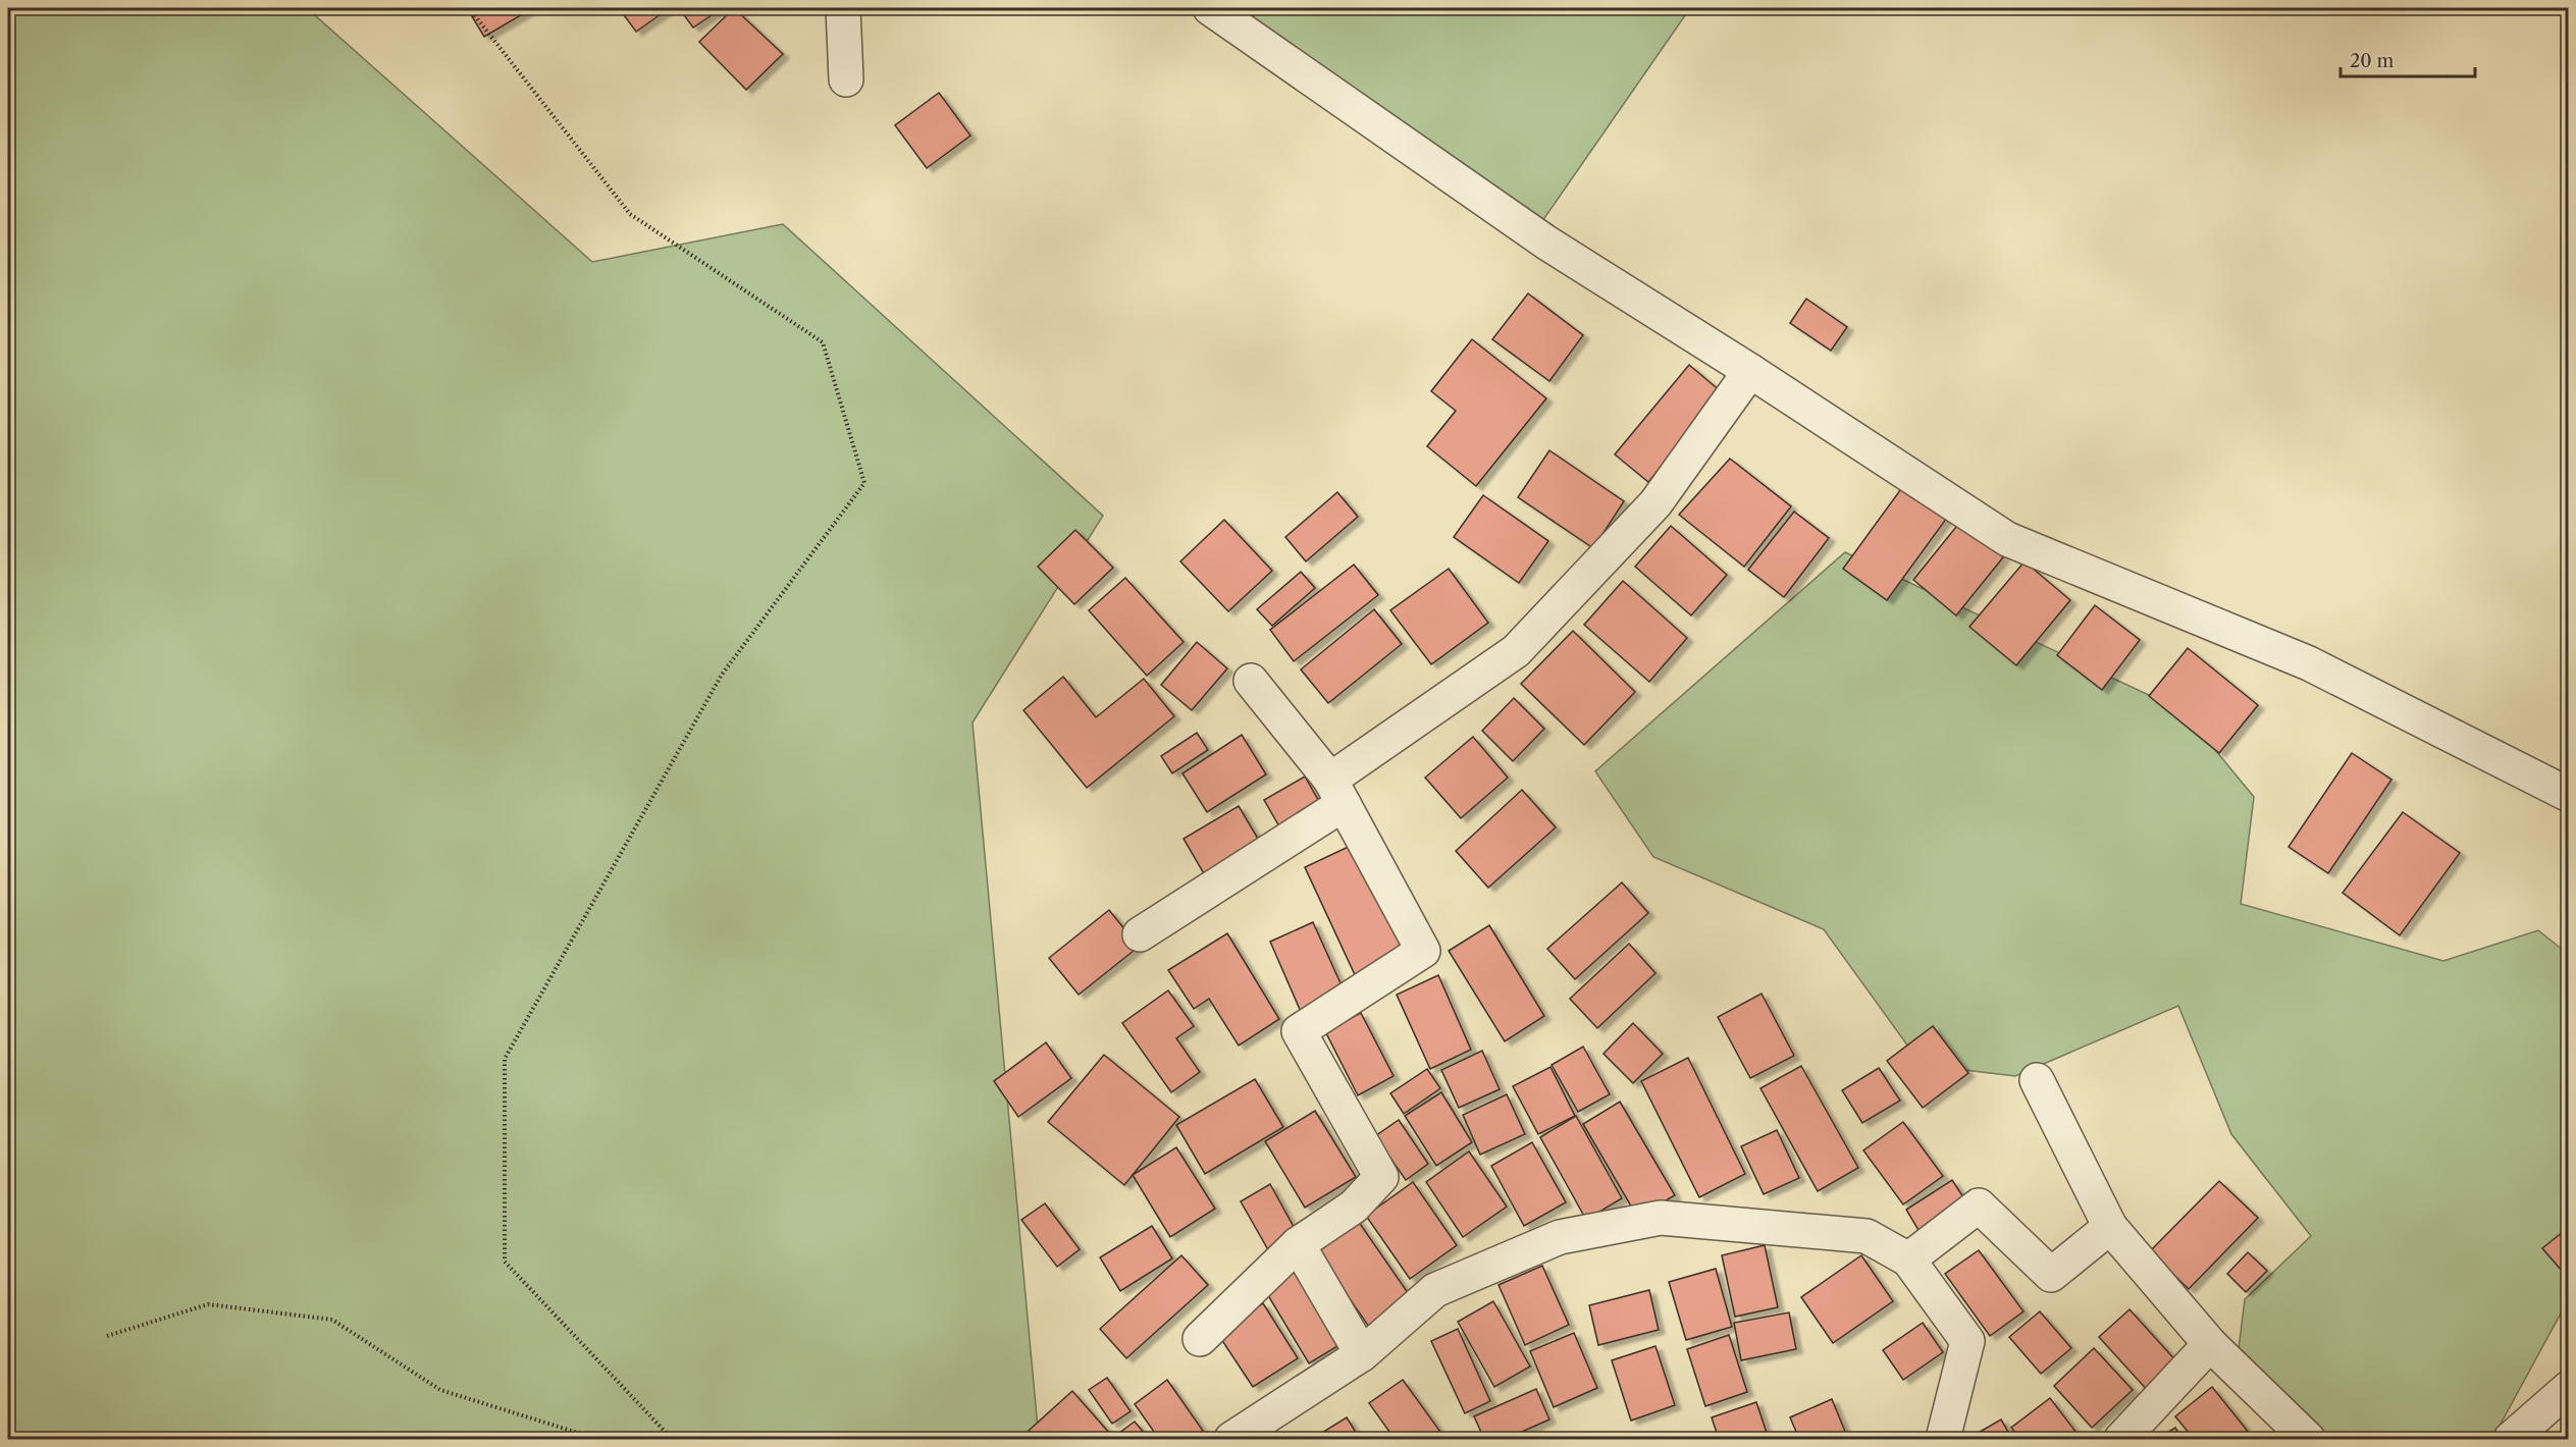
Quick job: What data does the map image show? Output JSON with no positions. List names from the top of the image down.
{
  "scale_bar": "20 m"
}
